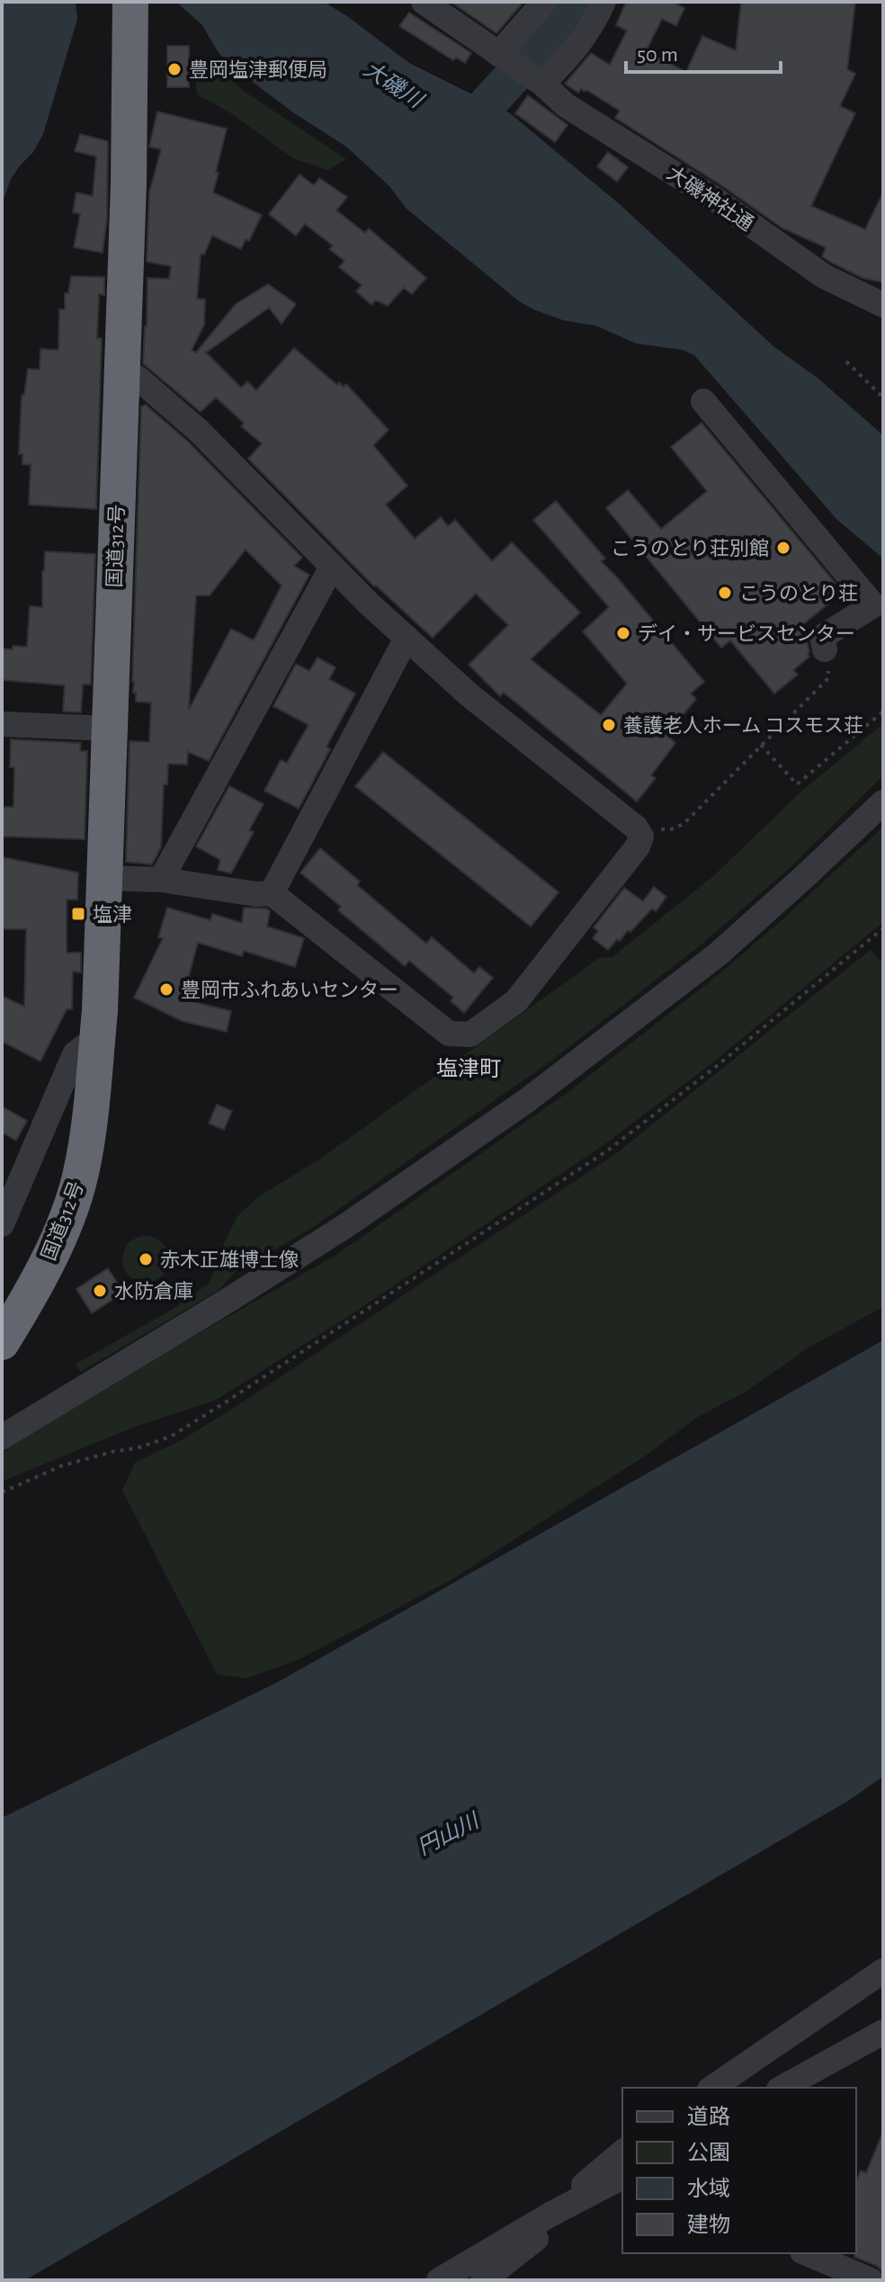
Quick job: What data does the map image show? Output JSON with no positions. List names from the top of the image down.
{
  "streets": {
    "highway": ["国道312号"],
    "street": ["大磯神社通"]
  },
  "districts": ["塩津町"],
  "water": ["大磯川", "円山川"],
  "places": {
    "other": [
      "豊岡塩津郵便局",
      "こうのとり荘別館",
      "こうのとり荘",
      "デイ・サービスセンター",
      "養護老人ホーム コスモス荘",
      "豊岡市ふれあいセンター",
      "赤木正雄博士像",
      "水防倉庫"
    ],
    "transit": ["塩津"]
  },
  "legend": [
    "道路",
    "公園",
    "水域",
    "建物"
  ],
  "scale_bar": "50 m"
}
